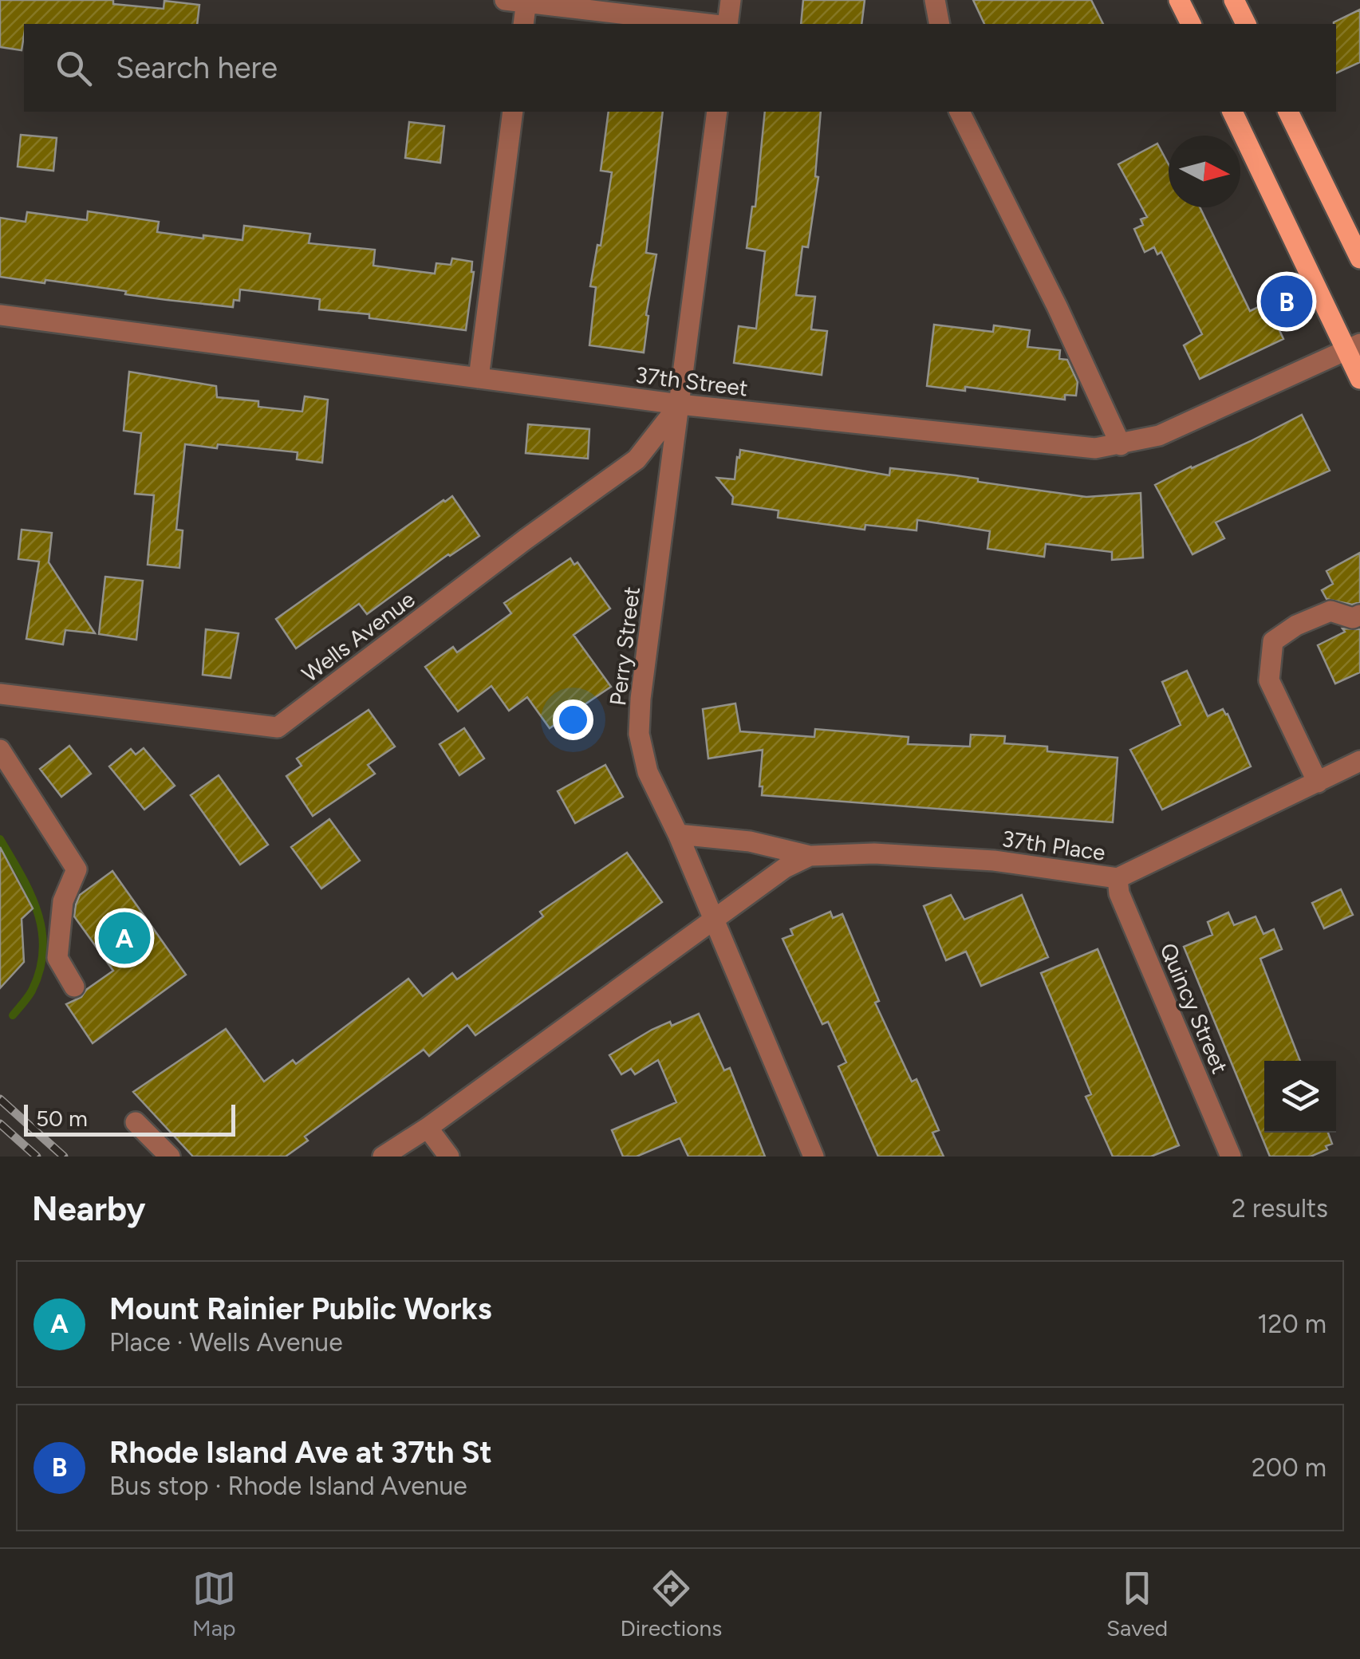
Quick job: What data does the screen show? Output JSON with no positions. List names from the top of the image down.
{
  "streets": {
    "street": [
      "37th Street",
      "Wells Avenue",
      "Perry Street",
      "37th Place",
      "Quincy Street"
    ]
  },
  "crossings": [
    ["37th Street", "Wells Avenue"],
    ["37th Street", "Perry Street"],
    ["Wells Avenue", "Perry Street"],
    ["Perry Street", "37th Place"],
    ["37th Place", "Quincy Street"]
  ],
  "scale_bar": "50 m",
  "north": "right",
  "page": {
    "search": "Search here",
    "pins": ["B", "A"],
    "scale": "50 m",
    "heading": ["Nearby", "2 results"],
    "list": [
      {
        "mark": "A",
        "name": "Mount Rainier Public Works",
        "note": "Place · Wells Avenue",
        "value": "120 m"
      },
      {
        "mark": "B",
        "name": "Rhode Island Ave at 37th St",
        "note": "Bus stop · Rhode Island Avenue",
        "value": "200 m"
      }
    ],
    "nav": ["Map", "Directions", "Saved"]
  }
}
